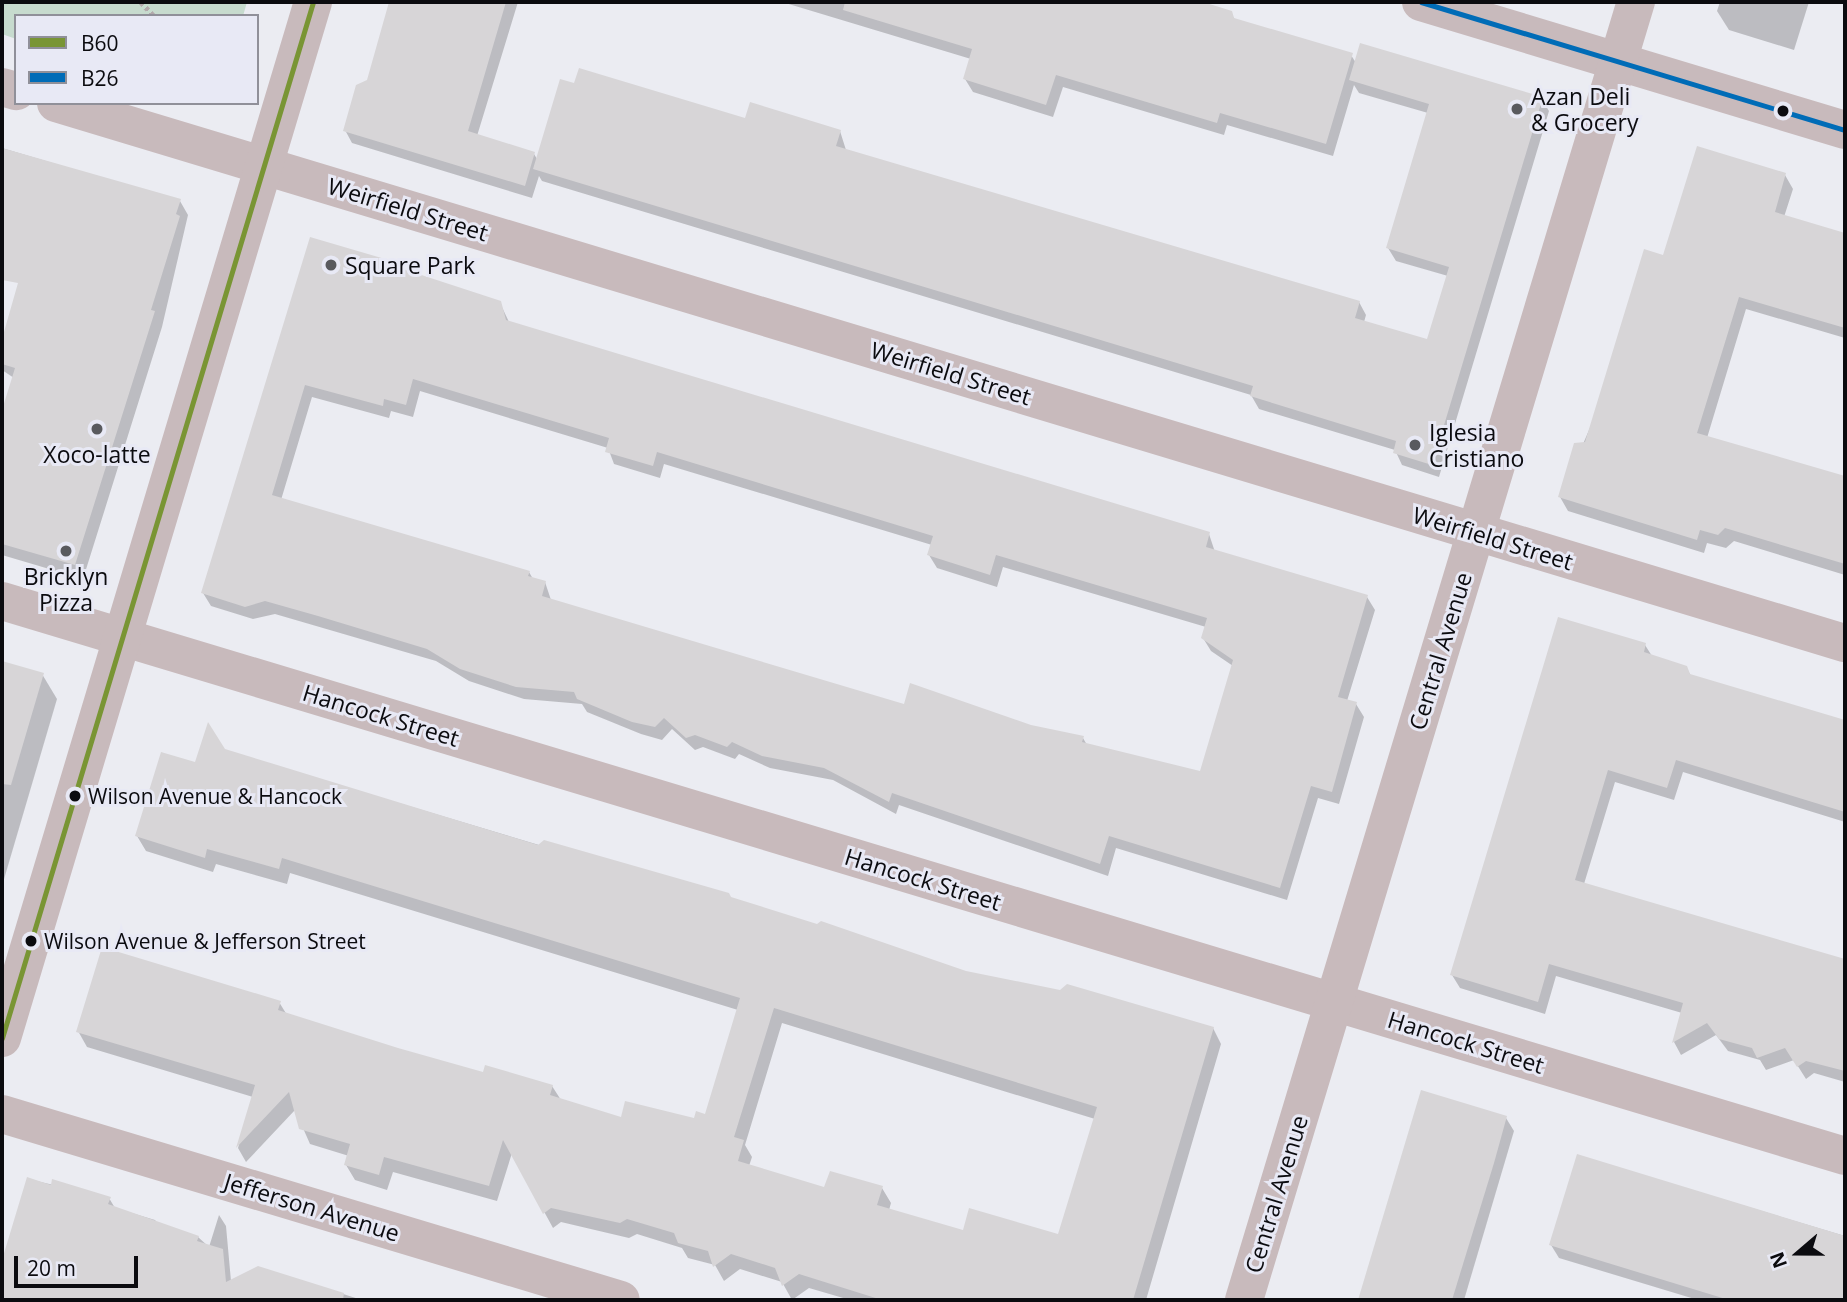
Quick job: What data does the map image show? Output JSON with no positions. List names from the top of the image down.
{
  "streets": {
    "street": [
      "Weirfield Street",
      "Central Avenue",
      "Hancock Street",
      "Jefferson Avenue"
    ]
  },
  "crossings": [
    ["Weirfield Street", "Central Avenue"],
    ["Central Avenue", "Hancock Street"]
  ],
  "places": [
    "Azan Deli & Grocery",
    "Square Park",
    "Xoco-latte",
    "Iglesia Cristiano",
    "Bricklyn Pizza",
    "Wilson Avenue & Hancock",
    "Wilson Avenue & Jefferson Street"
  ],
  "lines": ["transit line B60", "transit line B26"],
  "legend": ["B60", "B26"],
  "scale_bar": "20 m",
  "north": "left"
}
